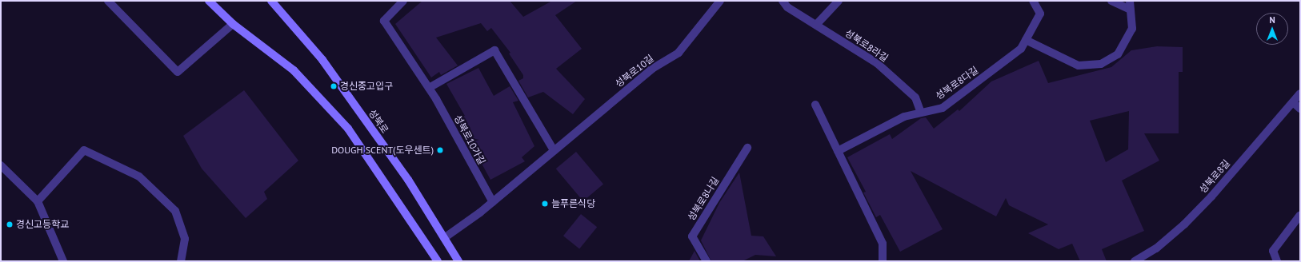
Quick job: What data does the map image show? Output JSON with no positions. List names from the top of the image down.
{
  "streets": {
    "main road": ["성북로"],
    "street": [
      "성북로8라길",
      "성북로10길",
      "성북로8다길",
      "성북로10가길",
      "성북로8길",
      "성북로8나길"
    ]
  },
  "crossings": [
    ["성북로8라길", "성북로8다길"],
    ["성북로10길", "성북로"],
    ["성북로10길", "성북로10가길"]
  ],
  "places": [
    "경신중고입구",
    "DOUGH SCENT(도우센트)",
    "늘푸른식당",
    "경신고등학교"
  ],
  "north": "top"
}
